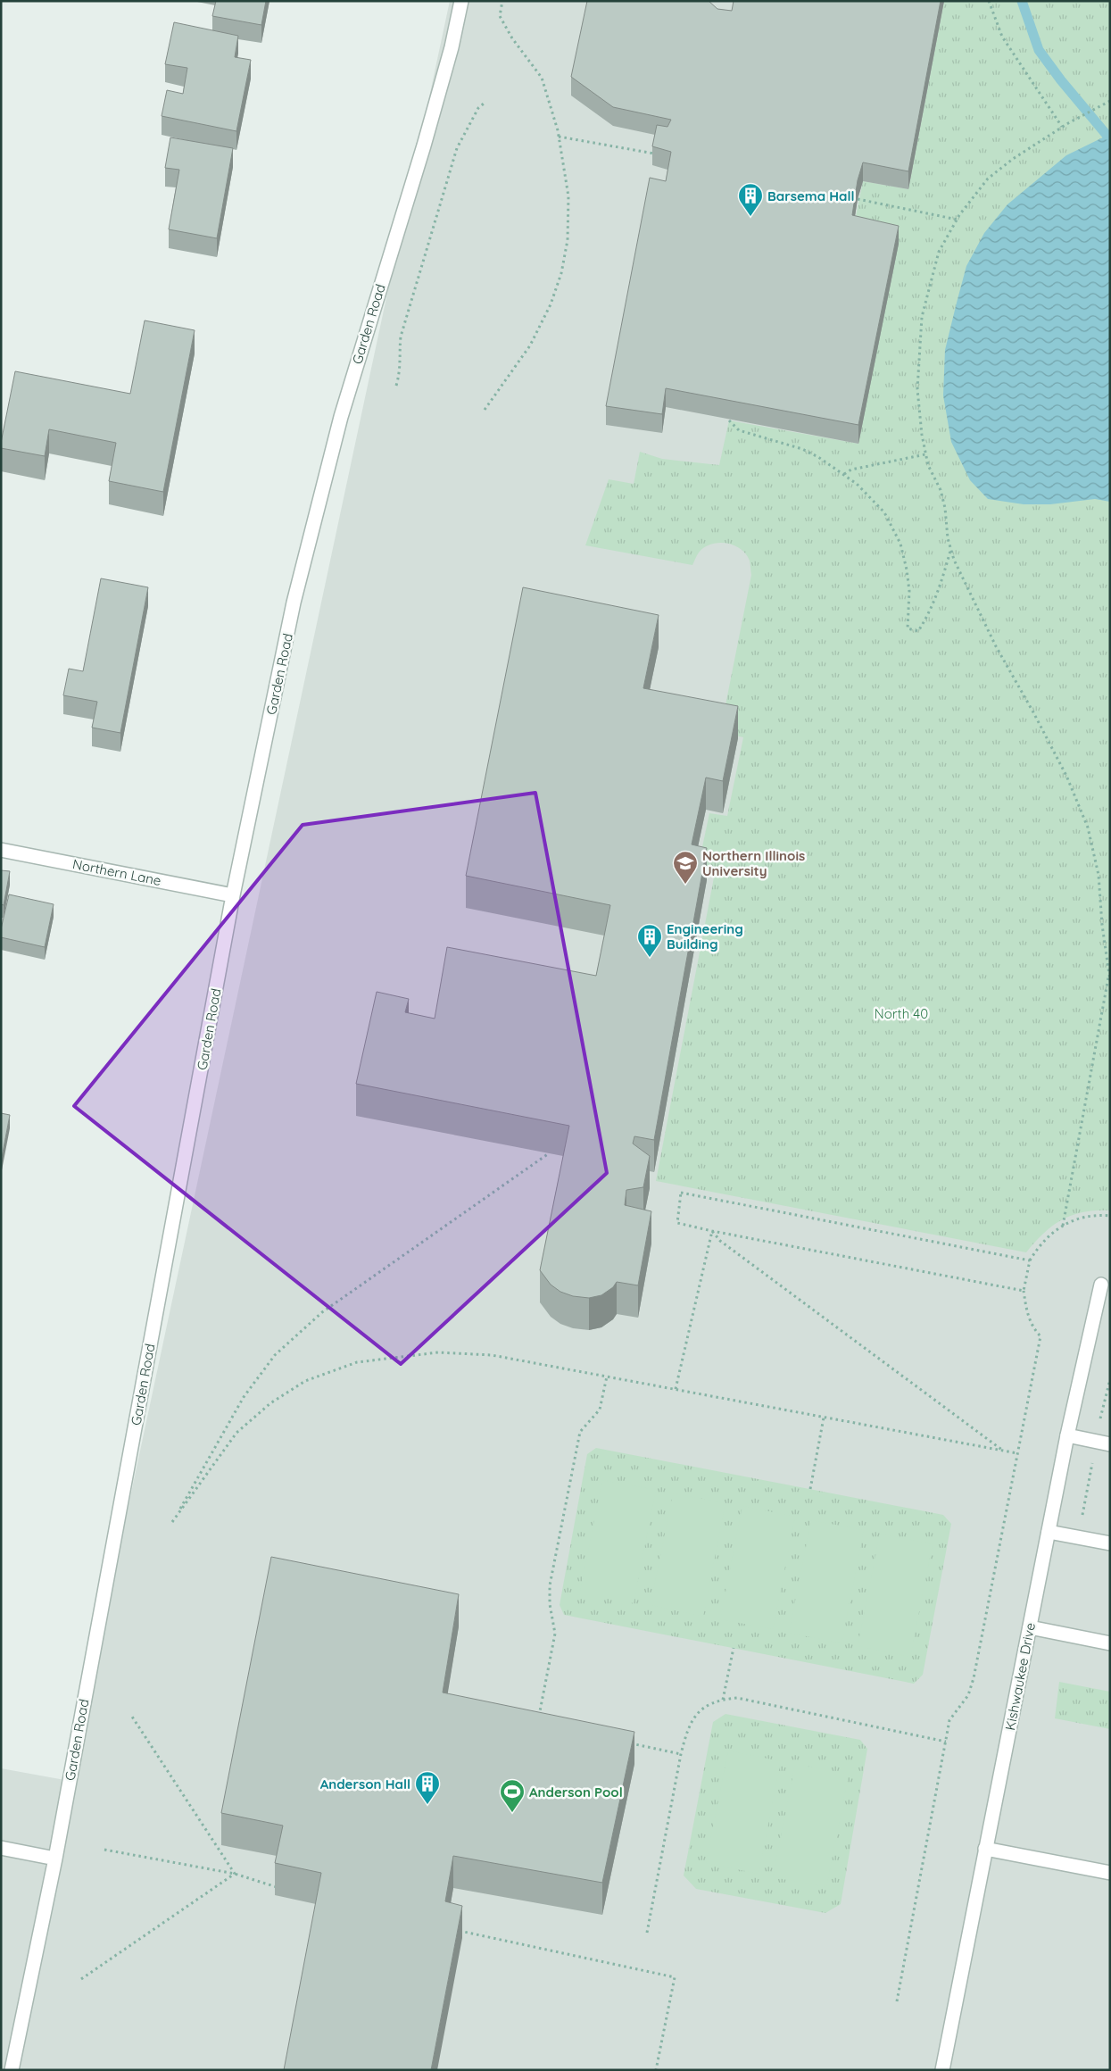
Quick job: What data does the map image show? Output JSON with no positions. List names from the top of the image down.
{
  "streets": {
    "street": ["Garden Road", "Northern Lane", "Kishwaukee Drive"]
  },
  "crossings": [
    ["Garden Road", "Northern Lane"]
  ],
  "parks": ["North 40"],
  "places": {
    "building": ["Barsema Hall", "Engineering Building", "Anderson Hall"],
    "school or university": ["Northern Illinois University"],
    "sports": ["Anderson Pool"]
  }
}
